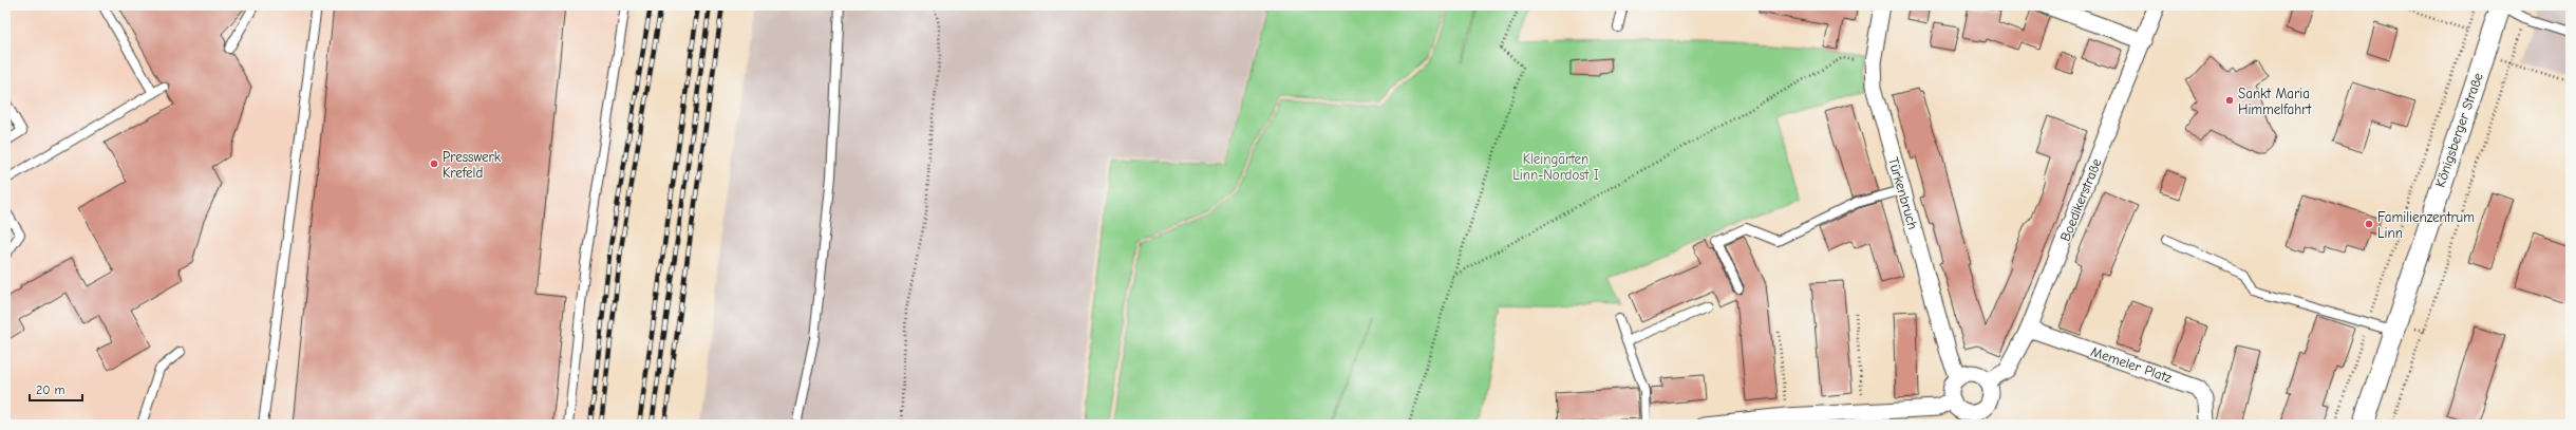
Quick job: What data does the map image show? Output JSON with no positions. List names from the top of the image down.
{
  "streets": {
    "street": [
      "Königsberger Straße",
      "Türkenbruch",
      "Boedikerstraße",
      "Memeler Platz"
    ]
  },
  "crossings": [
    ["Türkenbruch", "Boedikerstraße"],
    ["Boedikerstraße", "Memeler Platz"]
  ],
  "parks": ["Kleingärten Linn-Nordost I"],
  "places": ["Sankt Maria Himmelfahrt", "Presswerk Krefeld", "Familienzentrum Linn"],
  "scale_bar": "20 m"
}
